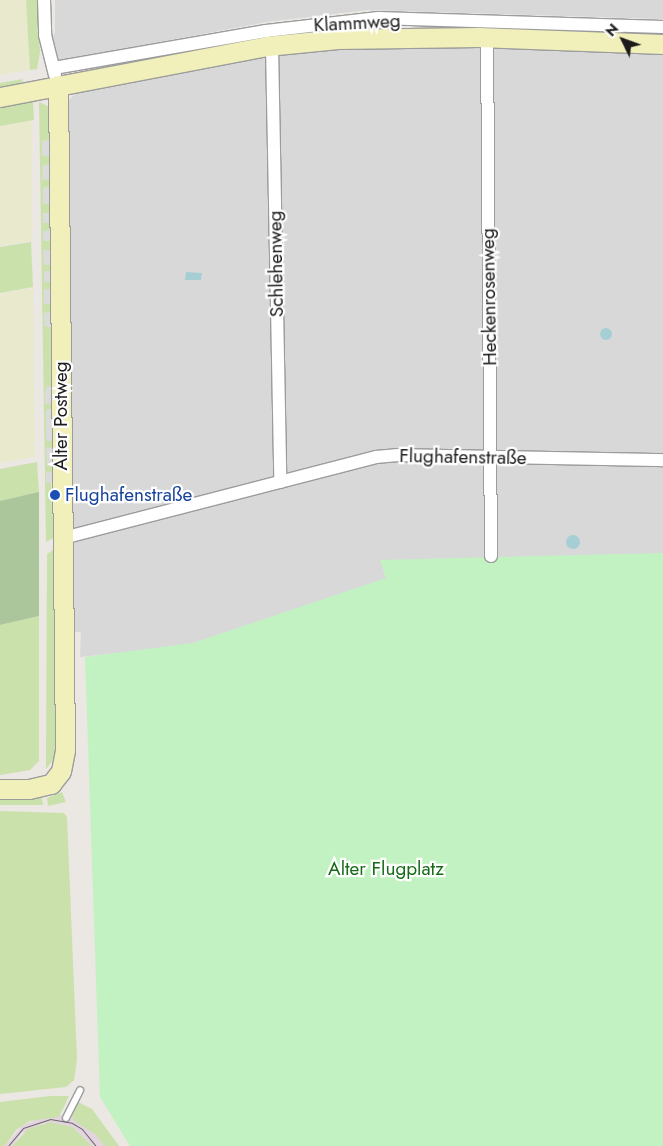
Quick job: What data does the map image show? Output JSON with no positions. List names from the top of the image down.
{
  "streets": {
    "main road": ["Klammweg", "Alter Postweg"],
    "street": ["Schlehenweg", "Heckenrosenweg", "Flughafenstraße"]
  },
  "crossings": [
    ["Klammweg", "Schlehenweg"],
    ["Klammweg", "Heckenrosenweg"],
    ["Klammweg", "Alter Postweg"],
    ["Schlehenweg", "Flughafenstraße"],
    ["Heckenrosenweg", "Flughafenstraße"],
    ["Alter Postweg", "Flughafenstraße"]
  ],
  "parks": ["Alter Flugplatz"],
  "places": ["Flughafenstraße"],
  "north": "top left"
}
